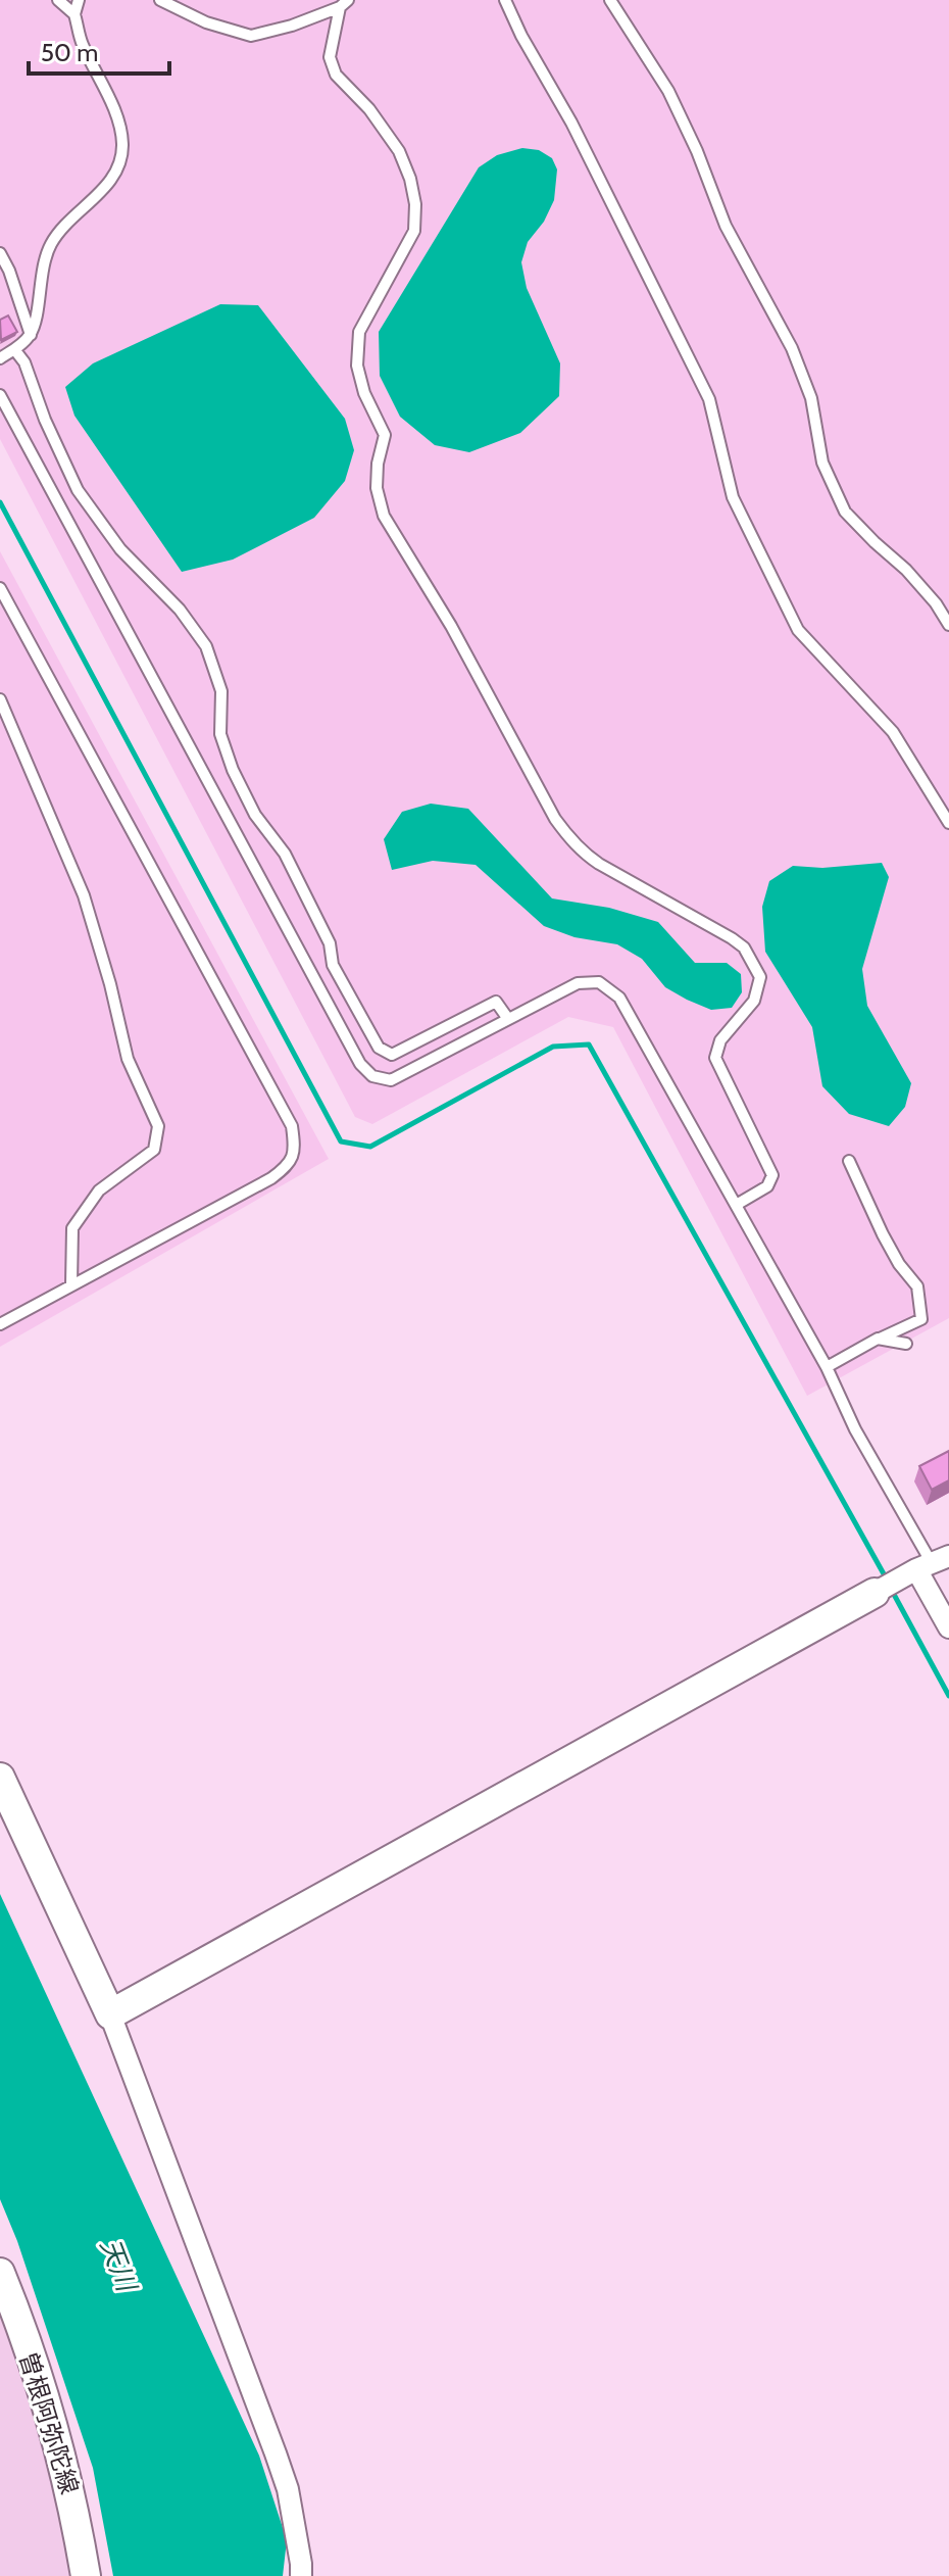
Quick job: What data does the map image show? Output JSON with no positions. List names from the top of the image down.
{
  "streets": {
    "street": ["曽根阿弥陀線"]
  },
  "water": ["天川"],
  "scale_bar": "50 m"
}
